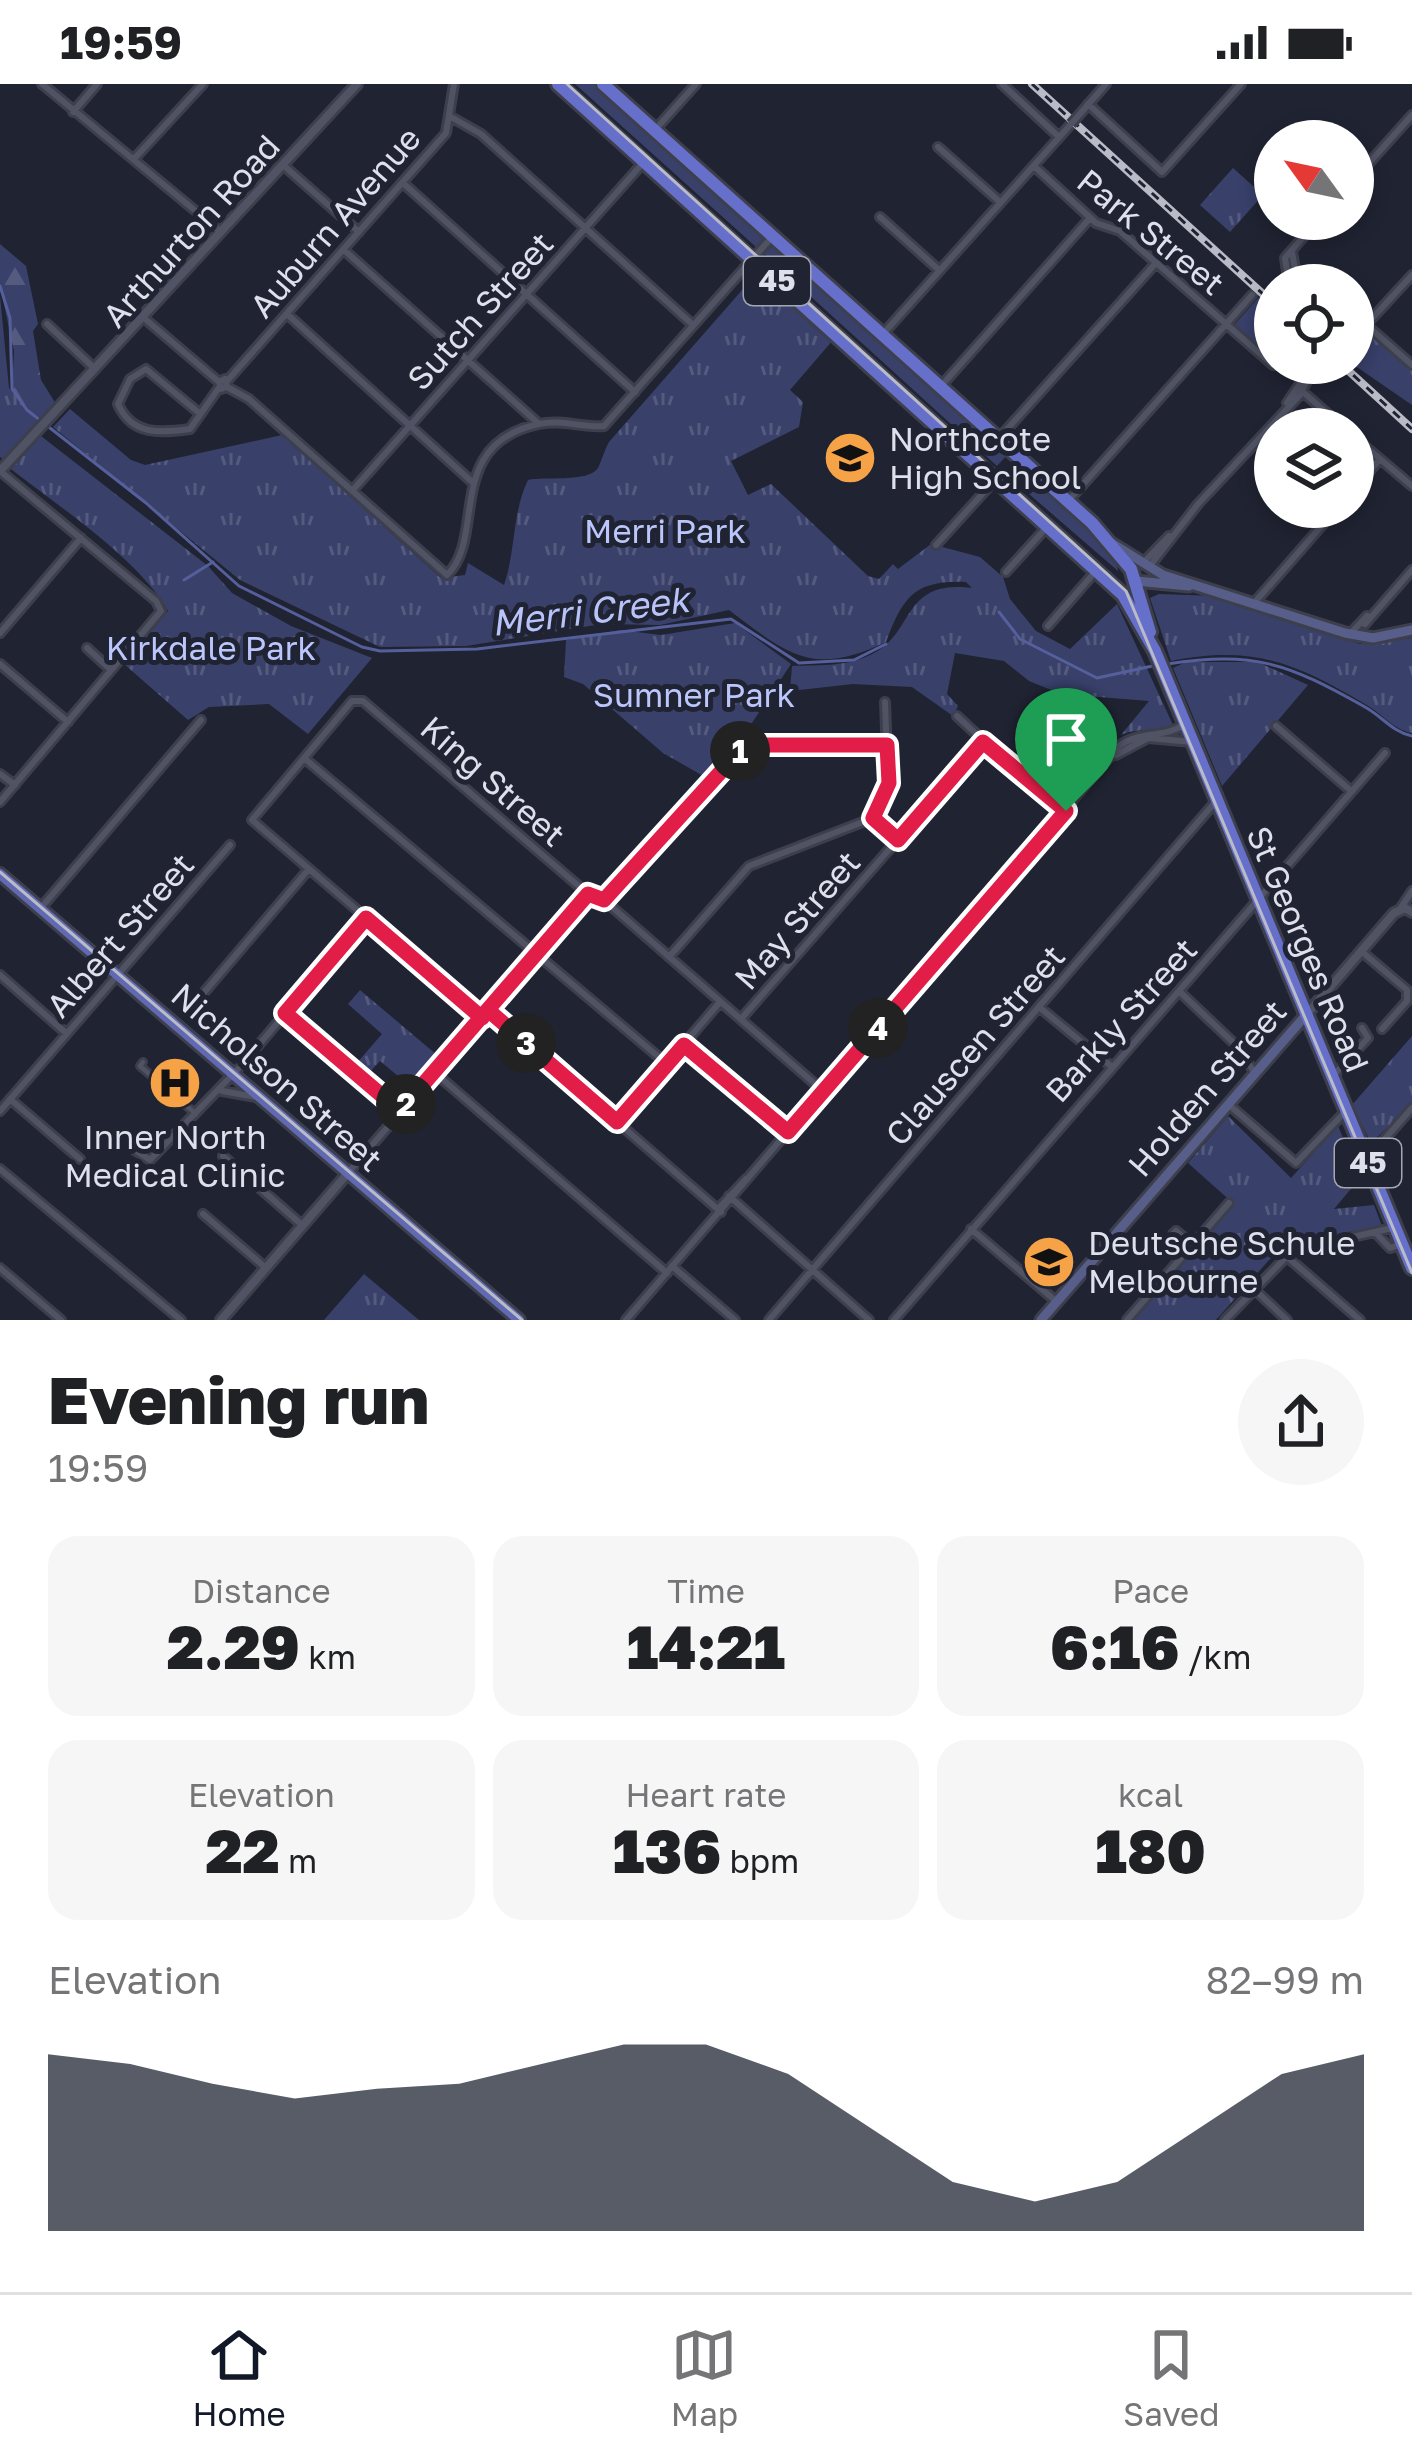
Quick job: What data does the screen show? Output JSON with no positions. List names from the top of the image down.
{
  "streets": {
    "highway": ["45", "St Georges Road"],
    "main road": ["Nicholson Street", "Holden Street"],
    "street": [
      "Auburn Avenue",
      "Arthurton Road",
      "Park Street",
      "Sutch Street",
      "King Street",
      "May Street",
      "Albert Street",
      "Barkly Street",
      "Clauscen Street"
    ]
  },
  "crossings": [
    ["Sutch Street", "St Georges Road"],
    ["King Street", "May Street"],
    ["Albert Street", "Nicholson Street"],
    ["St Georges Road", "Barkly Street"],
    ["St Georges Road", "Clauscen Street"],
    ["St Georges Road", "Holden Street"]
  ],
  "water": ["Merri Creek"],
  "parks": ["Merri Park", "Kirkdale Park", "Sumner Park"],
  "places": {
    "school or university": ["Northcote High School", "Deutsche Schule Melbourne"],
    "hospital": ["Inner North Medical Clinic"]
  },
  "north": "top left",
  "page": {
    "status": "19:59",
    "pins": [
      "1",
      "4",
      "3",
      "2"
    ],
    "heading": ["Evening run", "19:59"],
    "stats": [
      ["Distance", "2.29 km"],
      ["Time", "14:21"],
      ["Pace", "6:16 /km"],
      ["Elevation", "22 m"],
      ["Heart rate", "136 bpm"],
      ["kcal", "180"]
    ],
    "chart": ["Elevation", "82–99 m"],
    "tabs": ["Home", "Map", "Saved"]
  }
}
